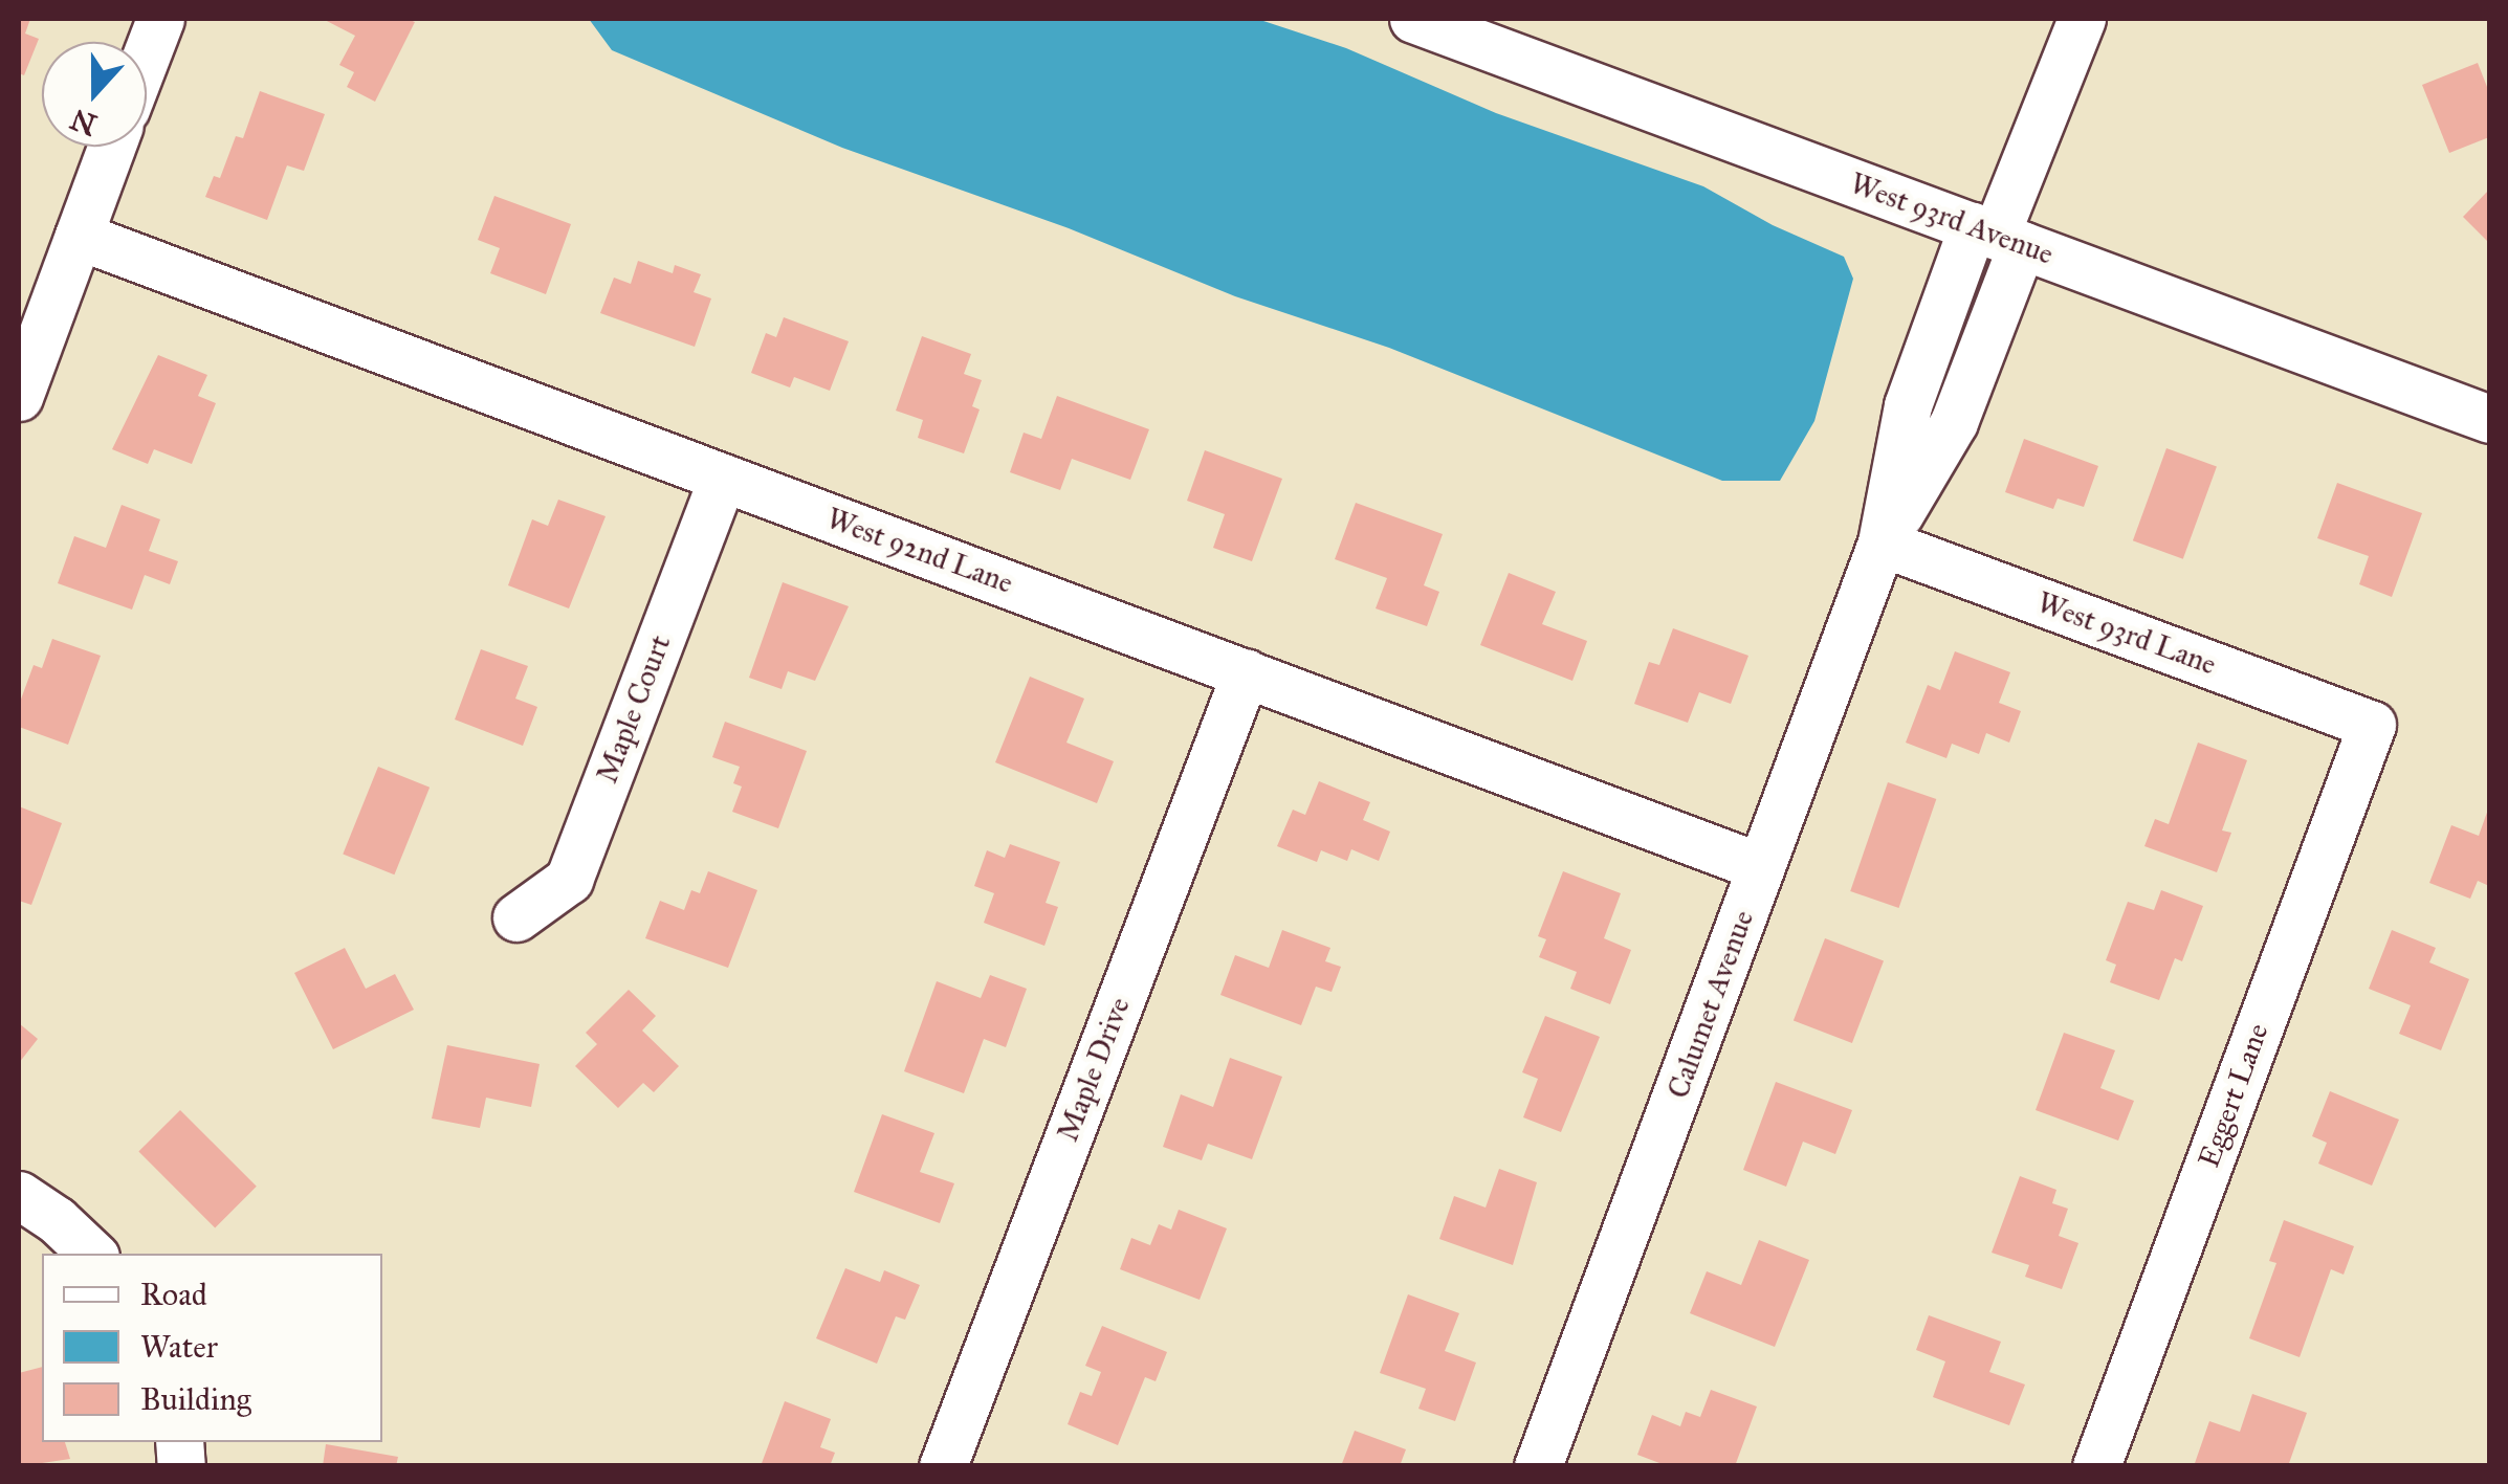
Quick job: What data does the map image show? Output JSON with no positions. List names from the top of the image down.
{
  "streets": {
    "street": [
      "West 93rd Avenue",
      "West 92nd Lane",
      "West 93rd Lane",
      "Maple Court",
      "Calumet Avenue",
      "Maple Drive",
      "Eggert Lane"
    ]
  },
  "crossings": [
    ["West 93rd Avenue", "Calumet Avenue"],
    ["West 92nd Lane", "Maple Court"],
    ["West 92nd Lane", "Calumet Avenue"],
    ["West 92nd Lane", "Maple Drive"],
    ["West 93rd Lane", "Calumet Avenue"],
    ["West 93rd Lane", "Eggert Lane"]
  ],
  "legend": ["Road", "Water", "Building"],
  "north": "bottom"
}
